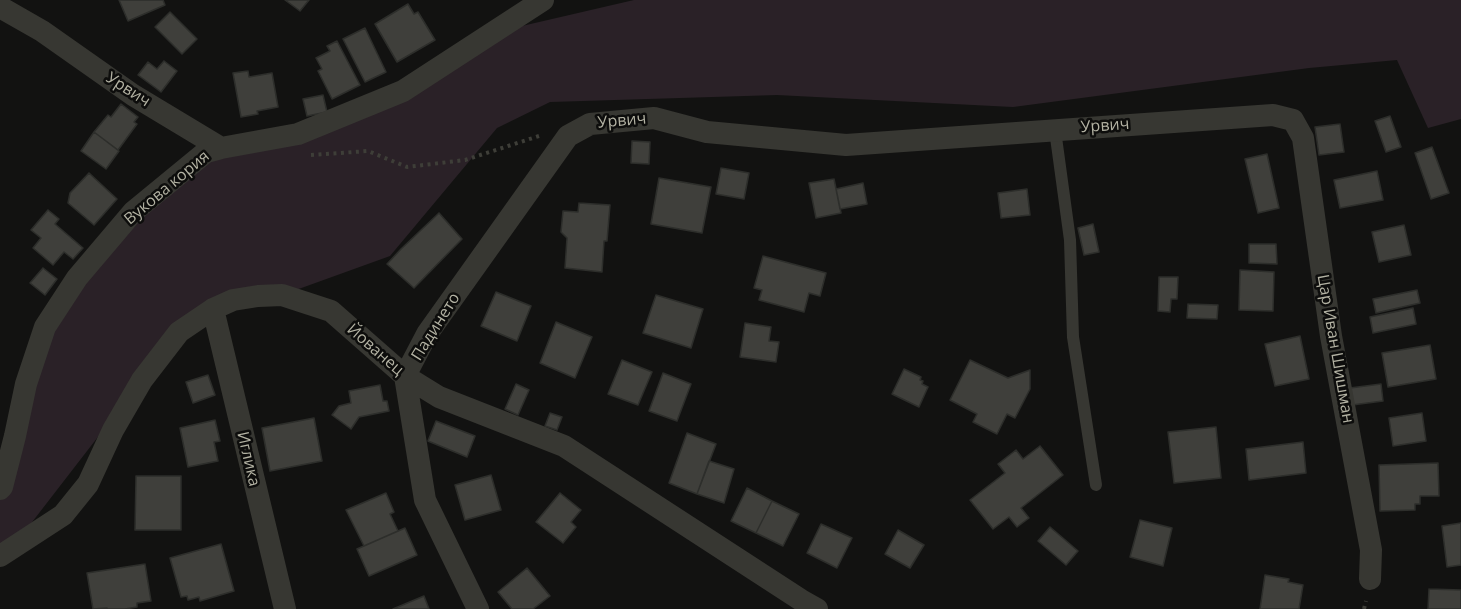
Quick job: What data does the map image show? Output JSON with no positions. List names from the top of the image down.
{
  "streets": {
    "street": [
      "Урвич",
      "Вукова кория",
      "Падинето",
      "Цар Иван Шишман",
      "Йованец",
      "Иглика"
    ]
  },
  "crossings": [
    ["Урвич", "Вукова кория"],
    ["Урвич", "Падинето"],
    ["Урвич", "Цар Иван Шишман"],
    ["Падинето", "Йованец"],
    ["Йованец", "Иглика"]
  ]
}
